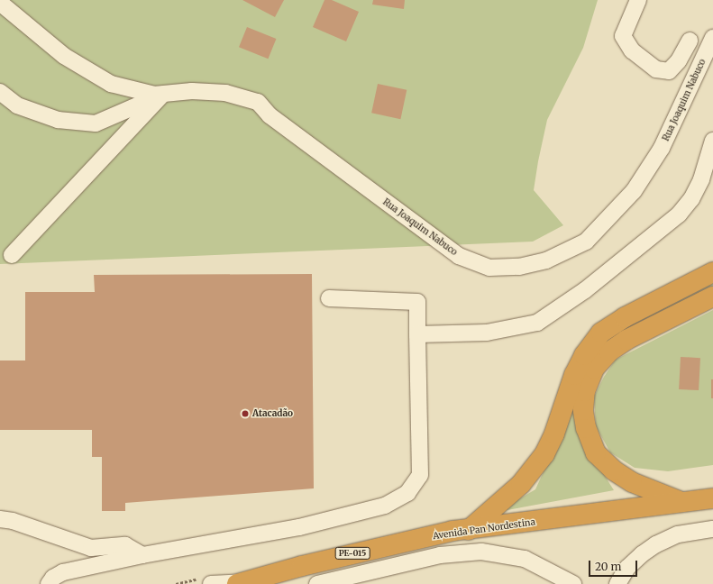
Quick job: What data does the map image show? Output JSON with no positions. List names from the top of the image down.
{
  "streets": {
    "highway": ["Avenida Pan Nordestina", "PE-015"],
    "street": ["Rua Joaquim Nabuco"]
  },
  "places": ["Atacadão"],
  "scale_bar": "20 m"
}
